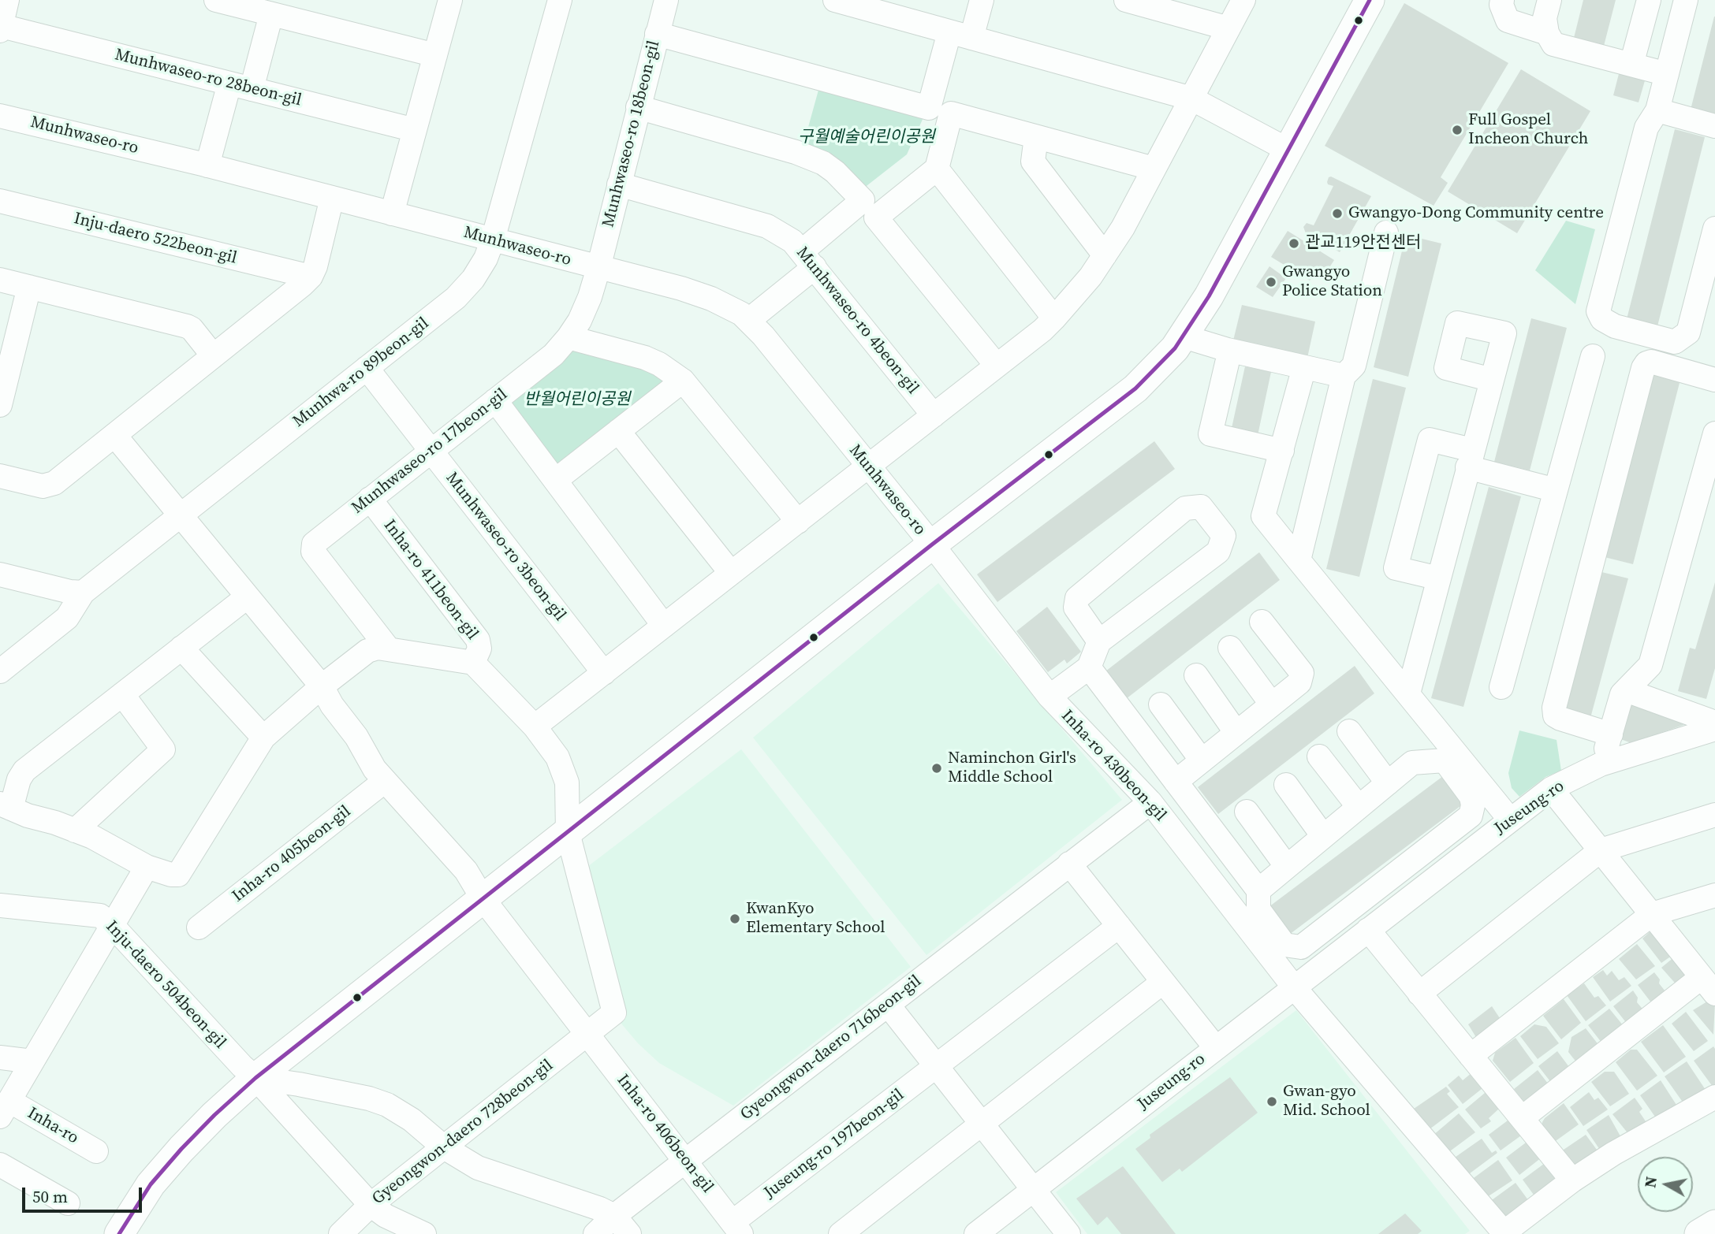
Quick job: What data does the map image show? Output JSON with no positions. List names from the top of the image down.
{
  "streets": {
    "street": [
      "Munhwaseo-ro 28beon-gil",
      "Munhwaseo-ro 18beon-gil",
      "Munhwaseo-ro",
      "Inju-daero 522beon-gil",
      "Munhwaseo-ro 4beon-gil",
      "Munhwa-ro 89beon-gil",
      "Munhwaseo-ro 17beon-gil",
      "Munhwaseo-ro 3beon-gil",
      "Inha-ro 411beon-gil",
      "Inha-ro 430beon-gil",
      "Juseung-ro",
      "Inha-ro 405beon-gil",
      "Inju-daero 504beon-gil",
      "Gyeongwon-daero 716beon-gil",
      "Inha-ro",
      "Gyeongwon-daero 728beon-gil",
      "Inha-ro 406beon-gil",
      "Juseung-ro 197beon-gil"
    ]
  },
  "crossings": [
    ["Munhwaseo-ro 18beon-gil", "Munhwaseo-ro"],
    ["Munhwaseo-ro 18beon-gil", "Munhwaseo-ro 4beon-gil"],
    ["Munhwaseo-ro 18beon-gil", "Munhwaseo-ro 17beon-gil"],
    ["Munhwaseo-ro", "Munhwa-ro 89beon-gil"],
    ["Munhwaseo-ro", "Munhwaseo-ro 17beon-gil"],
    ["Munhwaseo-ro", "Inha-ro 430beon-gil"],
    ["Munhwa-ro 89beon-gil", "Munhwaseo-ro 3beon-gil"],
    ["Munhwaseo-ro 17beon-gil", "Munhwaseo-ro 3beon-gil"],
    ["Munhwaseo-ro 17beon-gil", "Inha-ro 411beon-gil"],
    ["Inha-ro 430beon-gil", "Juseung-ro"],
    ["Inha-ro 430beon-gil", "Gyeongwon-daero 716beon-gil"],
    ["Inju-daero 504beon-gil", "Gyeongwon-daero 728beon-gil"],
    ["Gyeongwon-daero 716beon-gil", "Inha-ro 406beon-gil"],
    ["Gyeongwon-daero 728beon-gil", "Inha-ro 406beon-gil"],
    ["Inha-ro 406beon-gil", "Juseung-ro 197beon-gil"]
  ],
  "parks": ["구월예술어린이공원", "반월어린이공원"],
  "places": [
    "Full Gospel Incheon Church",
    "Gwangyo-Dong Community centre",
    "관교119안전센터",
    "Gwangyo Police Station",
    "Naminchon Girl's Middle School",
    "KwanKyo Elementary School",
    "Gwan-gyo Mid. School"
  ],
  "scale_bar": "50 m",
  "north": "left"
}
